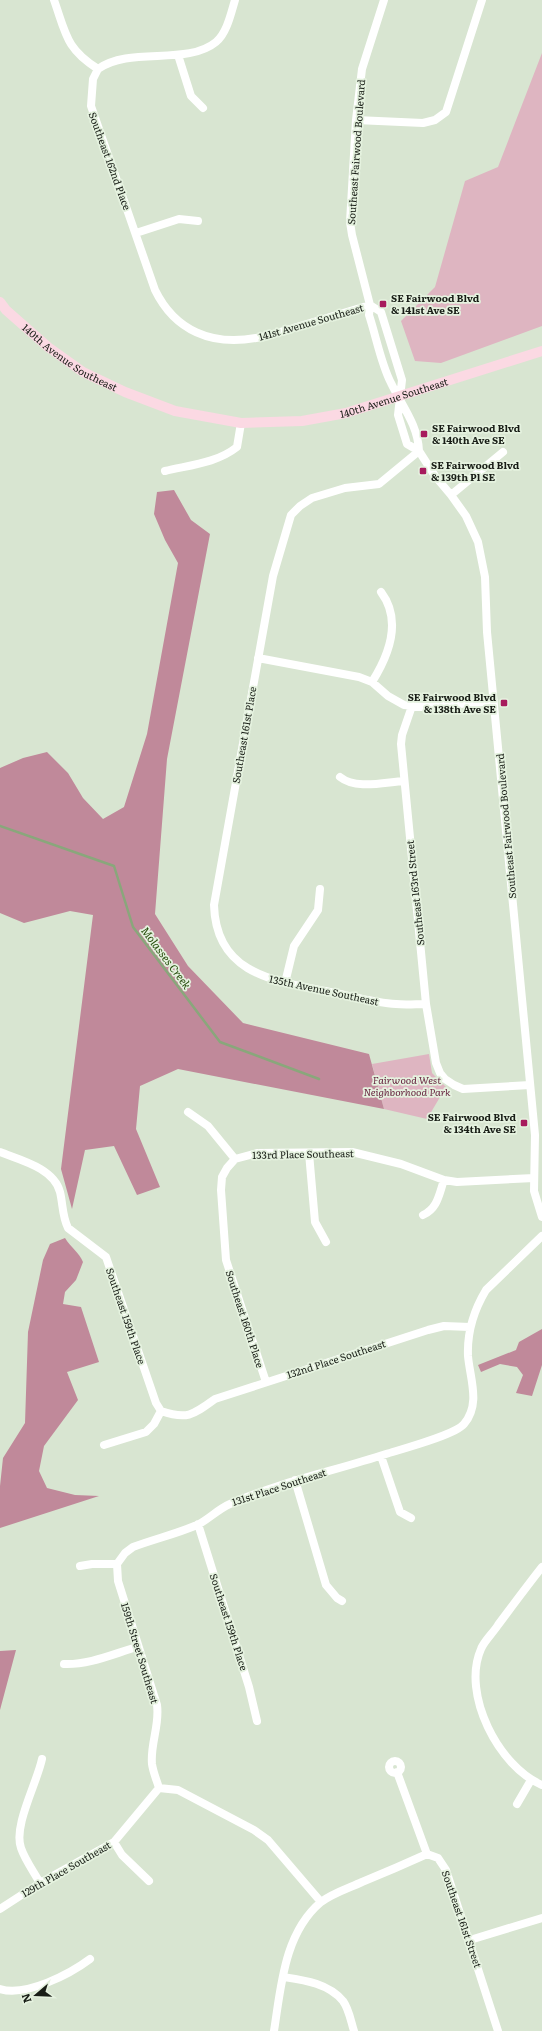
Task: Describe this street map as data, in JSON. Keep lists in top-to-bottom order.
{
  "streets": {
    "main road": ["140th Avenue Southeast"],
    "street": [
      "Southeast Fairwood Boulevard",
      "Southeast 162nd Place",
      "141st Avenue Southeast",
      "Southeast 161st Place",
      "Southeast 163rd Street",
      "135th Avenue Southeast",
      "133rd Place Southeast",
      "Southeast 159th Place",
      "Southeast 160th Place",
      "132nd Place Southeast",
      "131st Place Southeast",
      "159th Street Southeast",
      "129th Place Southeast",
      "Southeast 161st Street"
    ]
  },
  "crossings": [
    ["Southeast Fairwood Boulevard", "141st Avenue Southeast"],
    ["Southeast Fairwood Boulevard", "140th Avenue Southeast"],
    ["Southeast Fairwood Boulevard", "Southeast 161st Place"],
    ["Southeast Fairwood Boulevard", "Southeast 163rd Street"],
    ["Southeast Fairwood Boulevard", "133rd Place Southeast"],
    ["Southeast 162nd Place", "141st Avenue Southeast"],
    ["Southeast 161st Place", "135th Avenue Southeast"],
    ["Southeast 163rd Street", "135th Avenue Southeast"],
    ["133rd Place Southeast", "Southeast 160th Place"],
    ["Southeast 159th Place", "132nd Place Southeast"],
    ["Southeast 159th Place", "131st Place Southeast"],
    ["Southeast 160th Place", "132nd Place Southeast"],
    ["132nd Place Southeast", "131st Place Southeast"],
    ["131st Place Southeast", "159th Street Southeast"],
    ["159th Street Southeast", "129th Place Southeast"]
  ],
  "water": ["Molasses Creek"],
  "parks": ["Fairwood West Neighborhood Park"],
  "places": {
    "transit": [
      "SE Fairwood Blvd & 141st Ave SE",
      "SE Fairwood Blvd & 140th Ave SE",
      "SE Fairwood Blvd & 139th Pl SE",
      "SE Fairwood Blvd & 138th Ave SE",
      "SE Fairwood Blvd & 134th Ave SE"
    ]
  },
  "north": "left"
}
